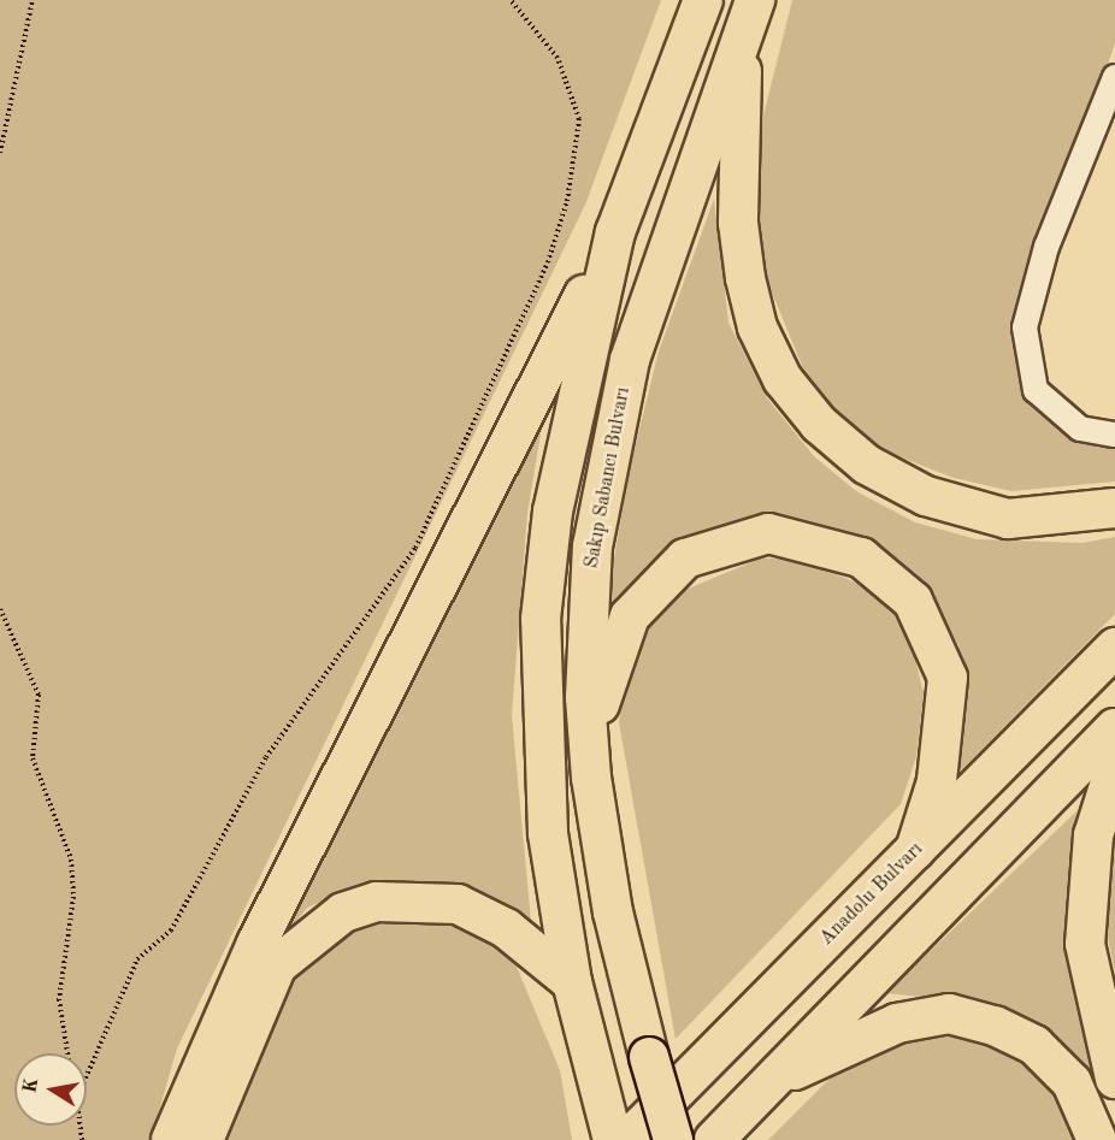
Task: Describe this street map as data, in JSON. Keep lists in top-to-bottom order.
{
  "streets": {
    "main road": ["Sakıp Sabancı Bulvarı", "Anadolu Bulvarı"]
  },
  "north": "left"
}
